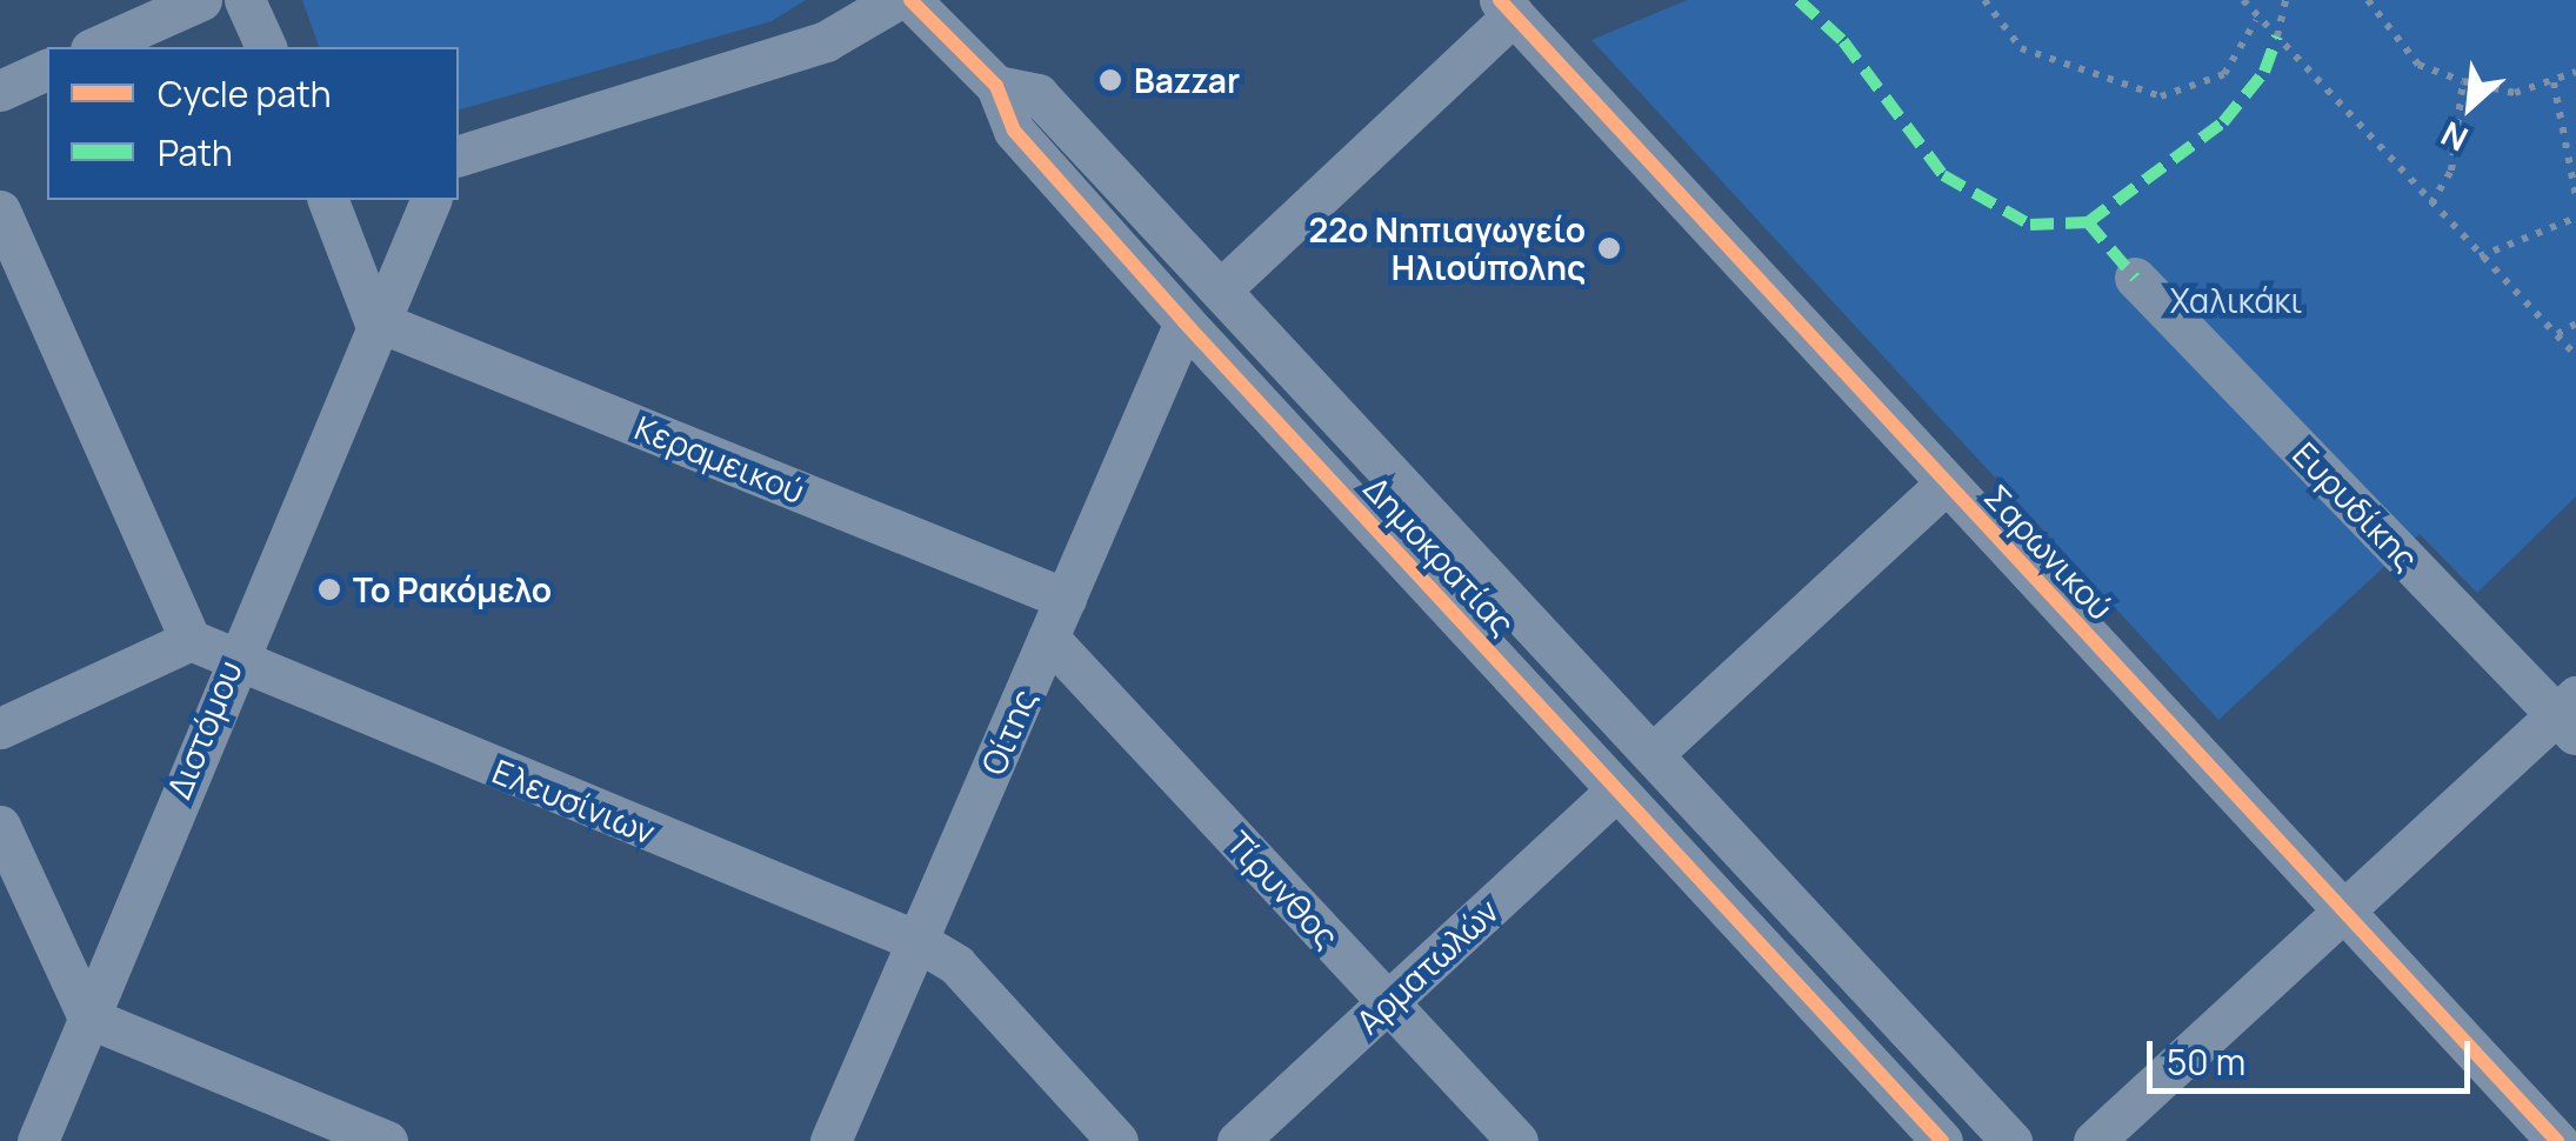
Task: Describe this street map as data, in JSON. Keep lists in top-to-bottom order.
{
  "streets": {
    "street": [
      "Κεραµεικού",
      "Ευρυδίκης",
      "Σαρωνικού",
      "Δημοκρατίας",
      "Διστόμου",
      "Οίτης",
      "Ελευσίνιων",
      "Τίρυνθος",
      "Αρματωλών"
    ]
  },
  "crossings": [
    ["Κεραµεικού", "Διστόμου"],
    ["Κεραµεικού", "Οίτης"],
    ["Δημοκρατίας", "Οίτης"],
    ["Δημοκρατίας", "Αρματωλών"],
    ["Διστόμου", "Ελευσίνιων"],
    ["Οίτης", "Ελευσίνιων"],
    ["Οίτης", "Τίρυνθος"],
    ["Τίρυνθος", "Αρματωλών"]
  ],
  "parks": ["Χαλικάκι"],
  "places": ["Bazzar", "22ο Νηπιαγωγείο Ηλιούπολης", "Το Ρακόμελο"],
  "legend": ["Cycle path", "Path"],
  "scale_bar": "50 m",
  "north": "bottom left"
}
